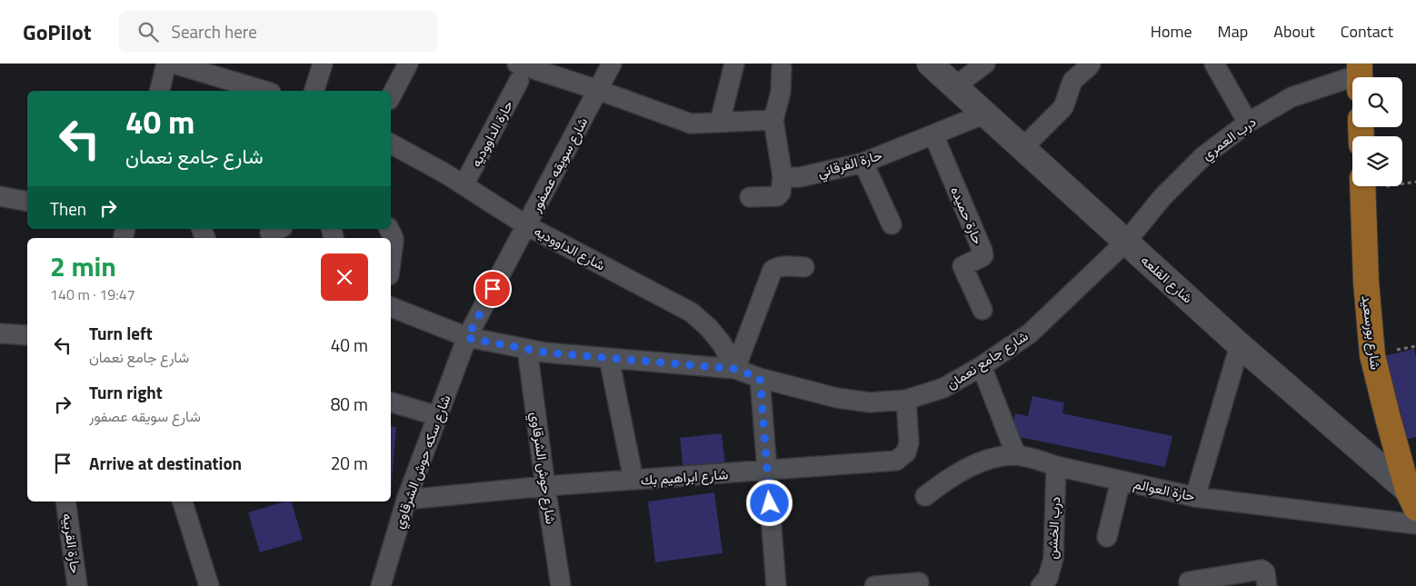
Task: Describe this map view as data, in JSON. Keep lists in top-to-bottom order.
{
  "streets": {
    "main road": ["شارع القلعه", "شارع بورسعيد"],
    "street": [
      "حارة الداووديه",
      "درب العمري",
      "حارة الفرقاني",
      "شارع سويقه عصفور",
      "حارة حميده",
      "شارع الداووديه",
      "شارع جامع نعمان",
      "شارع سكه حوش الشرقاوي",
      "شارع حوش الشرقاوي",
      "شارع ابراهيم بك",
      "حارة العوالم",
      "درب الخشن",
      "حارة القربيه"
    ]
  },
  "crossings": [
    ["حارة الداووديه", "شارع الداووديه"],
    ["درب العمري", "شارع القلعه"],
    ["درب العمري", "شارع جامع نعمان"],
    ["حارة الفرقاني", "حارة حميده"],
    ["حارة الفرقاني", "شارع القلعه"],
    ["شارع سويقه عصفور", "شارع الداووديه"],
    ["شارع سويقه عصفور", "شارع جامع نعمان"],
    ["شارع سويقه عصفور", "شارع سكه حوش الشرقاوي"],
    ["شارع الداووديه", "شارع جامع نعمان"],
    ["شارع القلعه", "شارع بورسعيد"],
    ["شارع القلعه", "شارع جامع نعمان"],
    ["شارع جامع نعمان", "شارع سكه حوش الشرقاوي"],
    ["شارع جامع نعمان", "شارع حوش الشرقاوي"],
    ["شارع جامع نعمان", "شارع ابراهيم بك"],
    ["شارع سكه حوش الشرقاوي", "شارع ابراهيم بك"],
    ["شارع حوش الشرقاوي", "شارع ابراهيم بك"],
    ["حارة العوالم", "درب الخشن"]
  ],
  "page": {
    "header": "GoPilot",
    "search": "Search here",
    "nav": [
      "Home",
      "Map",
      "About",
      "Contact"
    ],
    "turn": ["40 m", "شارع جامع نعمان"],
    "then": "Then",
    "heading": ["2 min", "140 m · 19:47"],
    "list": [
      {
        "name": "Turn left",
        "note": "شارع جامع نعمان",
        "value": "40 m"
      },
      {
        "name": "Turn right",
        "note": "شارع سويقه عصفور",
        "value": "80 m"
      },
      {
        "name": "Arrive at destination",
        "value": "20 m"
      }
    ]
  }
}
